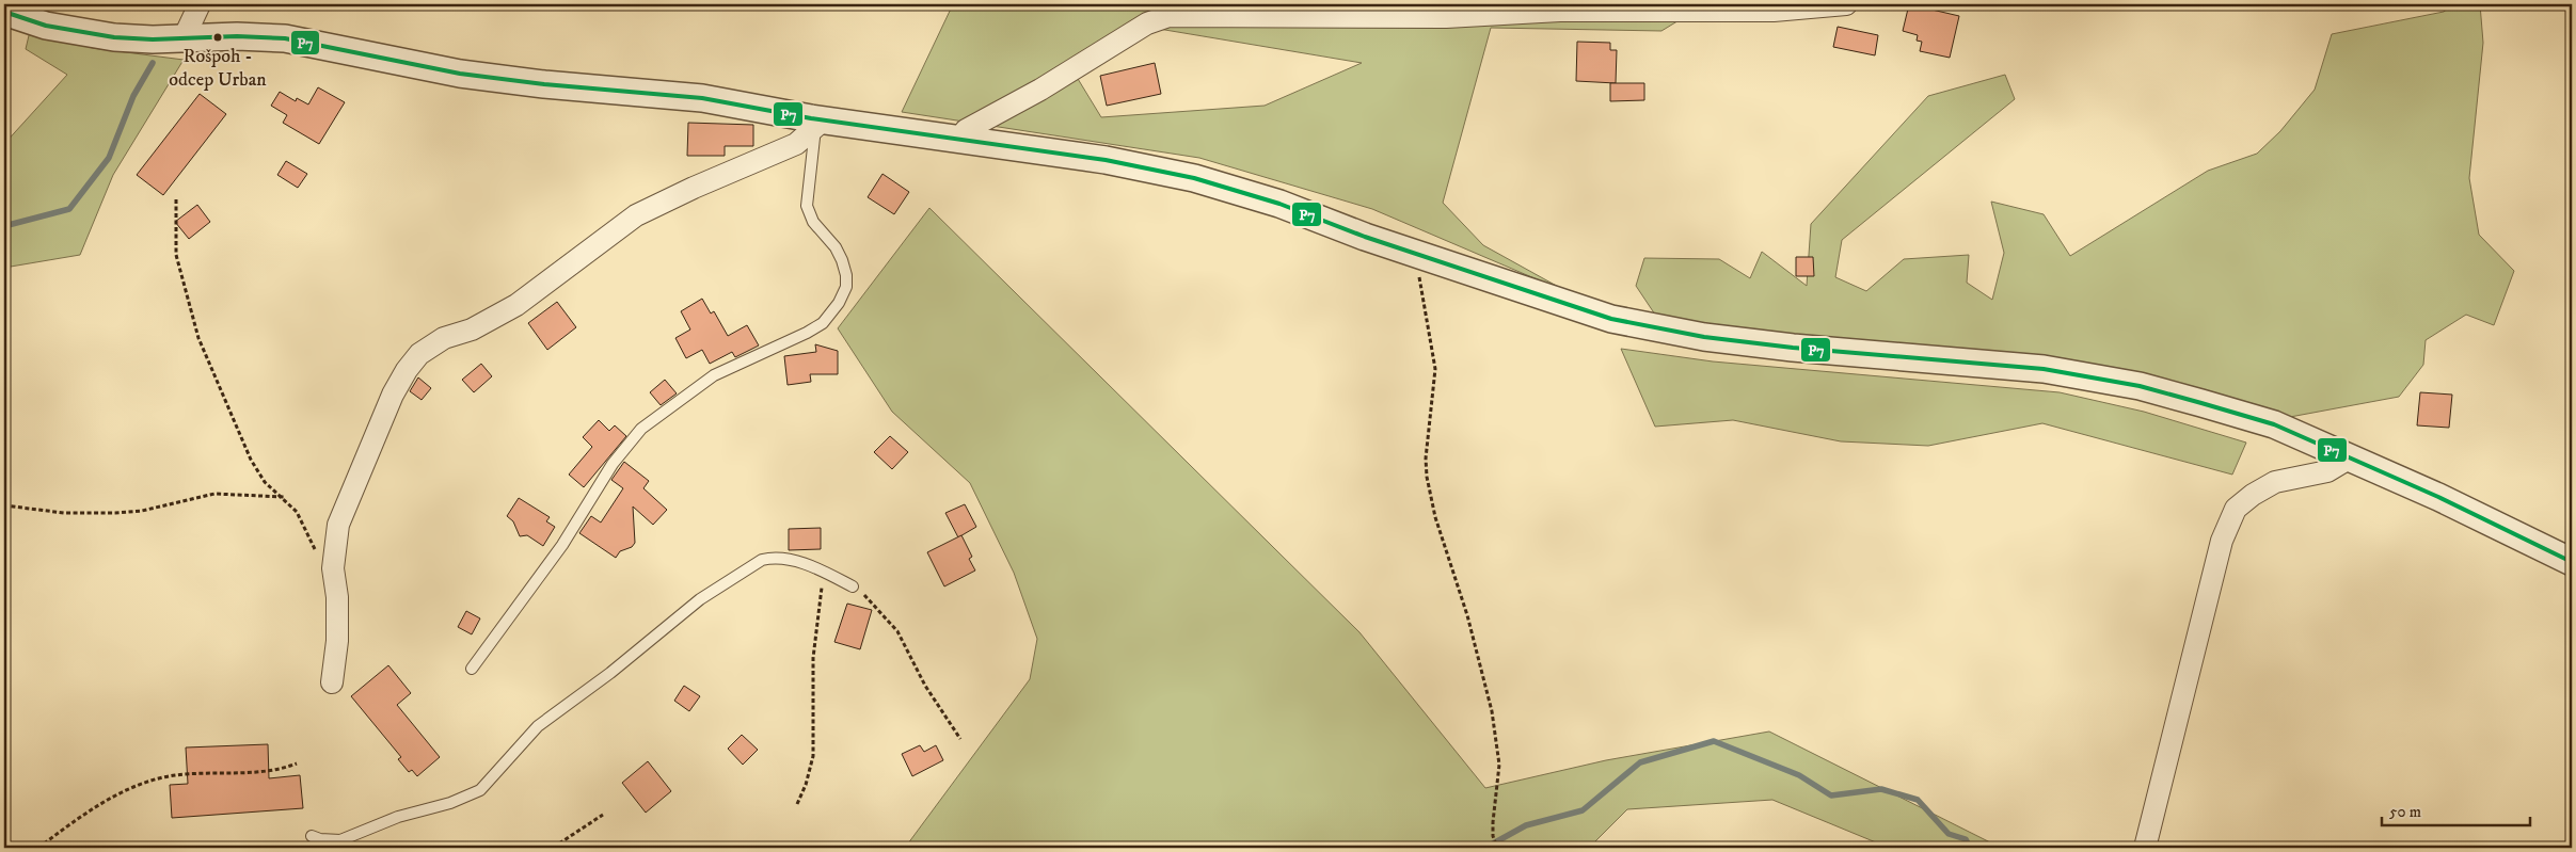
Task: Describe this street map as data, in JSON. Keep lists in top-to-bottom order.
{
  "places": ["Rošpoh - odcep Urban"],
  "lines": ["transit line P7"],
  "scale_bar": "50 m"
}
